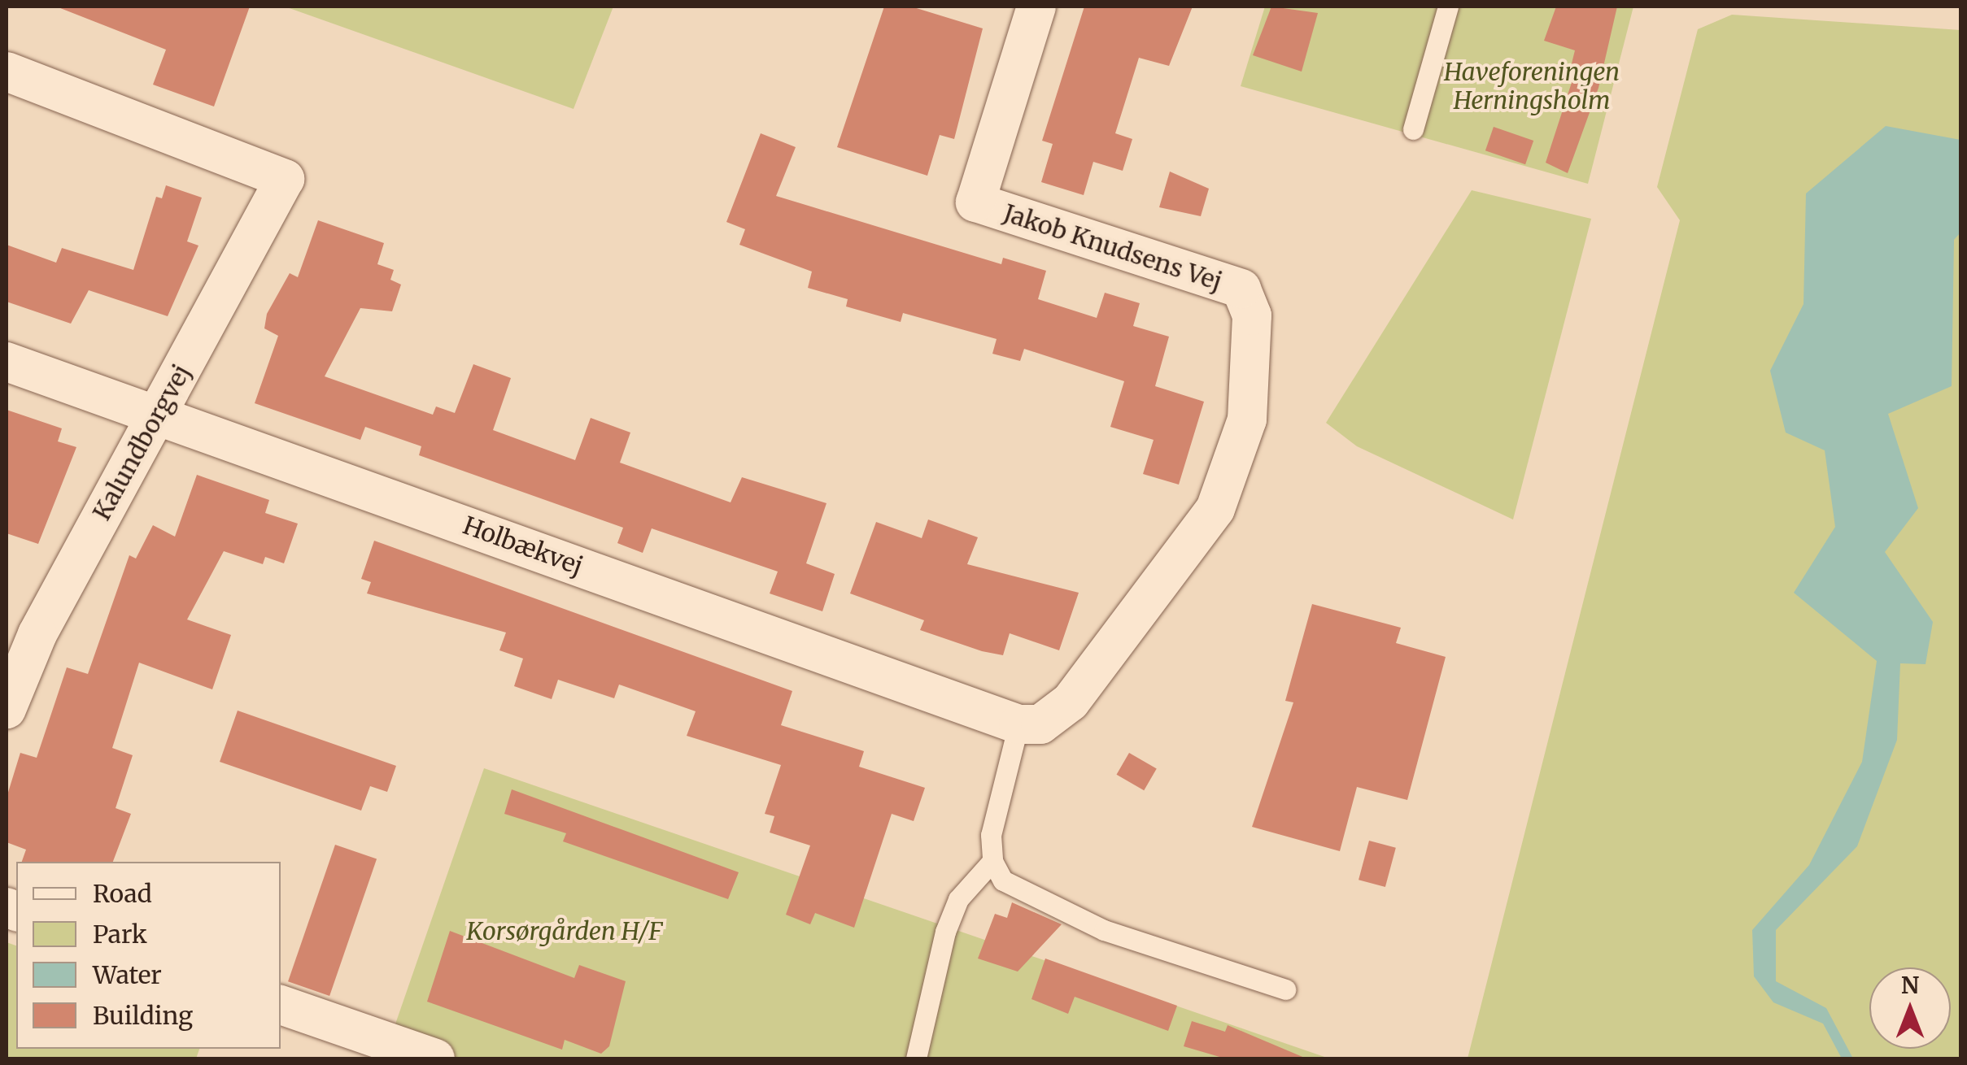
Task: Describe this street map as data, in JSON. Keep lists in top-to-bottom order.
{
  "streets": {
    "street": ["Jakob Knudsens Vej", "Kalundborgvej", "Holbækvej"]
  },
  "crossings": [
    ["Jakob Knudsens Vej", "Holbækvej"],
    ["Kalundborgvej", "Holbækvej"]
  ],
  "parks": ["Haveforeningen Herningsholm", "Korsørgården H/F"],
  "legend": [
    "Road",
    "Park",
    "Water",
    "Building"
  ],
  "north": "top"
}
